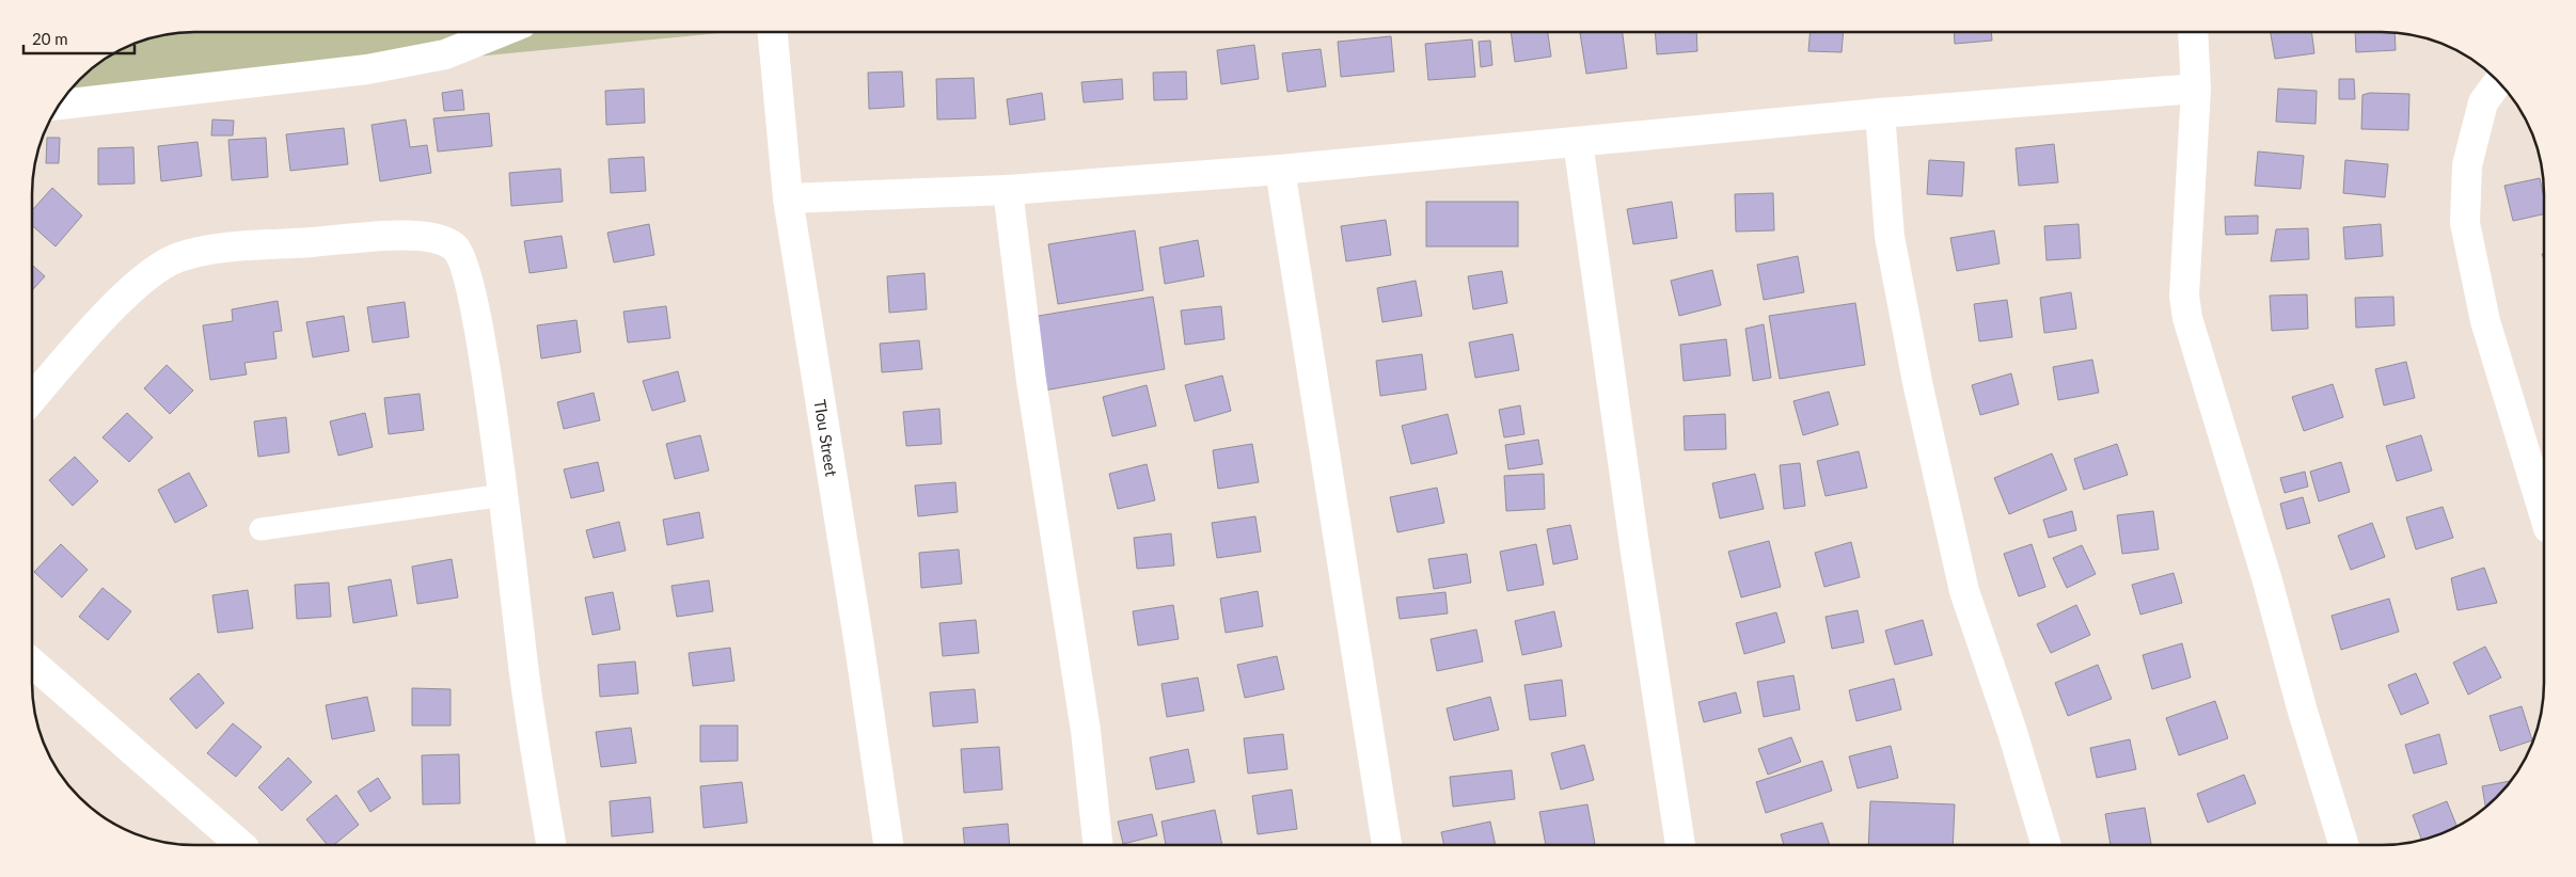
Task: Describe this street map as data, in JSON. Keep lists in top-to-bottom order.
{
  "streets": {
    "street": ["Tlou Street"]
  },
  "scale_bar": "20 m"
}
